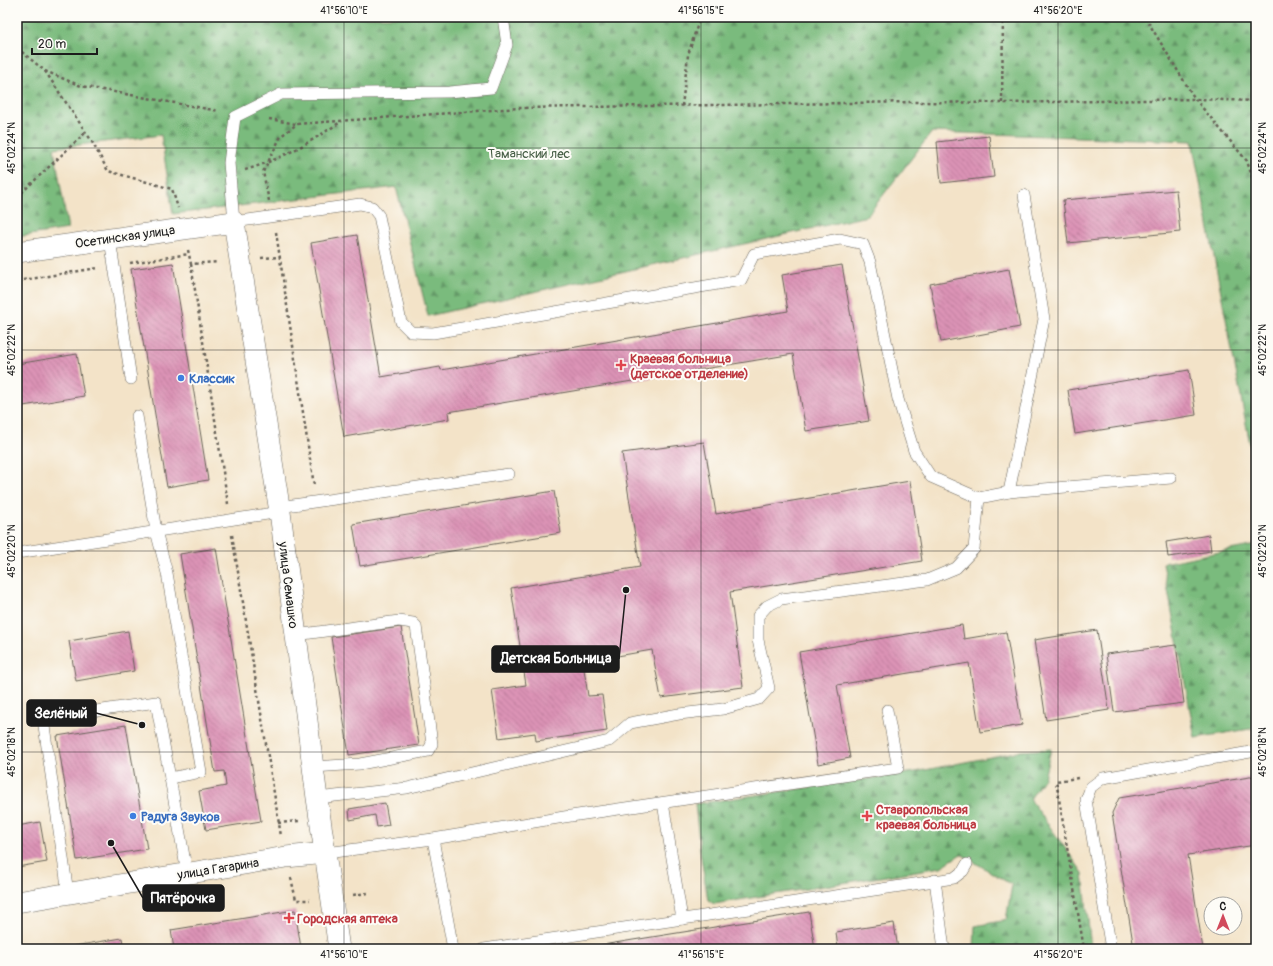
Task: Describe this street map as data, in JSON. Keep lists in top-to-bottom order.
{
  "streets": {
    "street": ["Осетинская улица", "улица Семашко", "улица Гагарина"]
  },
  "crossings": [
    ["Осетинская улица", "улица Семашко"],
    ["улица Семашко", "улица Гагарина"]
  ],
  "parks": ["Таманский лес"],
  "places": {
    "health": ["Краевая больница (детское отделение)", "Ставропольская краевая больница", "Городская аптека"],
    "other": [
      "Классик",
      "Детская Больница",
      "Зелёный",
      "Радуга Звуков",
      "Пятёрочка"
    ]
  },
  "scale_bar": "20 m",
  "north": "top",
  "coordinates": [
    "41°56'10\"E",
    "41°56'15\"E",
    "41°56'20\"E",
    "45°02'24\"N",
    "45°02'22\"N",
    "45°02'20\"N",
    "45°02'18\"N"
  ]
}
